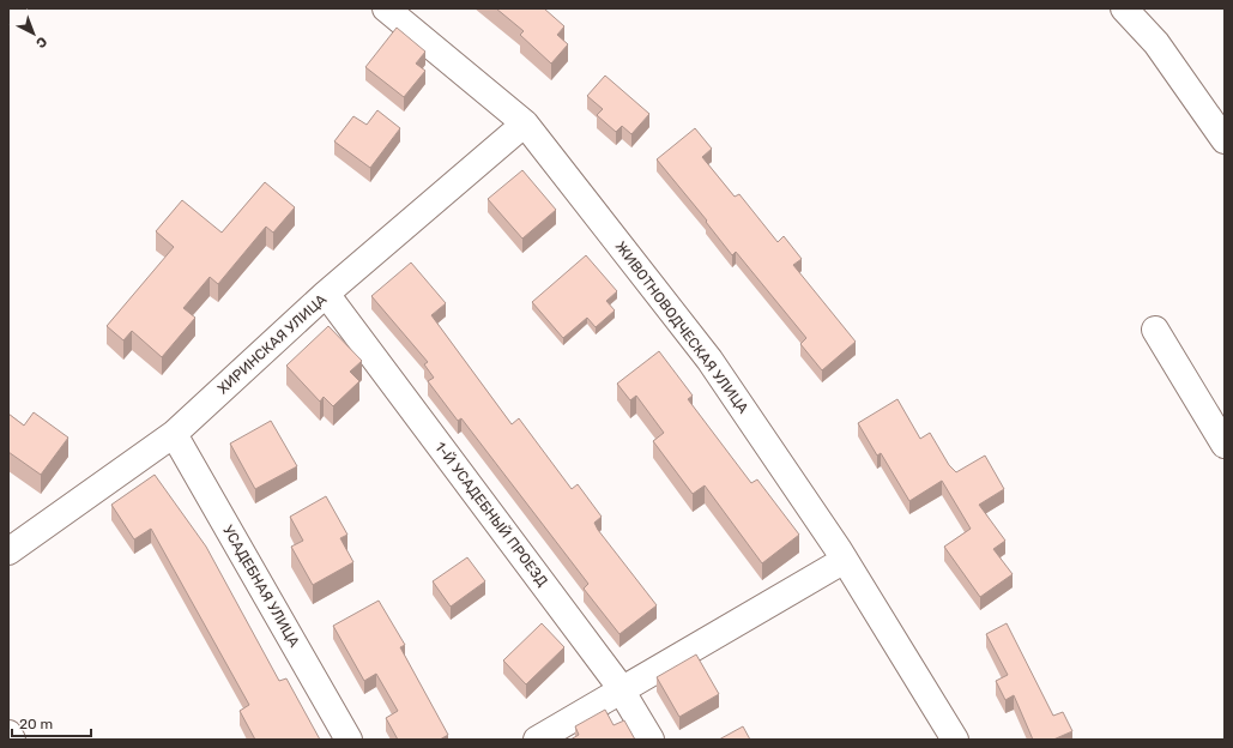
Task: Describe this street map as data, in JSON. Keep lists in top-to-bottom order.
{
  "streets": {
    "street": [
      "ЖИВОТНОВОДЧЕСКАЯ УЛИЦА",
      "ХИРИНСКАЯ УЛИЦА",
      "1-Й УСАДЕБНЫЙ ПРОЕЗД",
      "УСАДЕБНАЯ УЛИЦА"
    ]
  },
  "crossings": [
    ["ЖИВОТНОВОДЧЕСКАЯ УЛИЦА", "ХИРИНСКАЯ УЛИЦА"],
    ["ХИРИНСКАЯ УЛИЦА", "1-Й УСАДЕБНЫЙ ПРОЕЗД"],
    ["ХИРИНСКАЯ УЛИЦА", "УСАДЕБНАЯ УЛИЦА"]
  ],
  "scale_bar": "20 m",
  "north": "bottom right"
}
